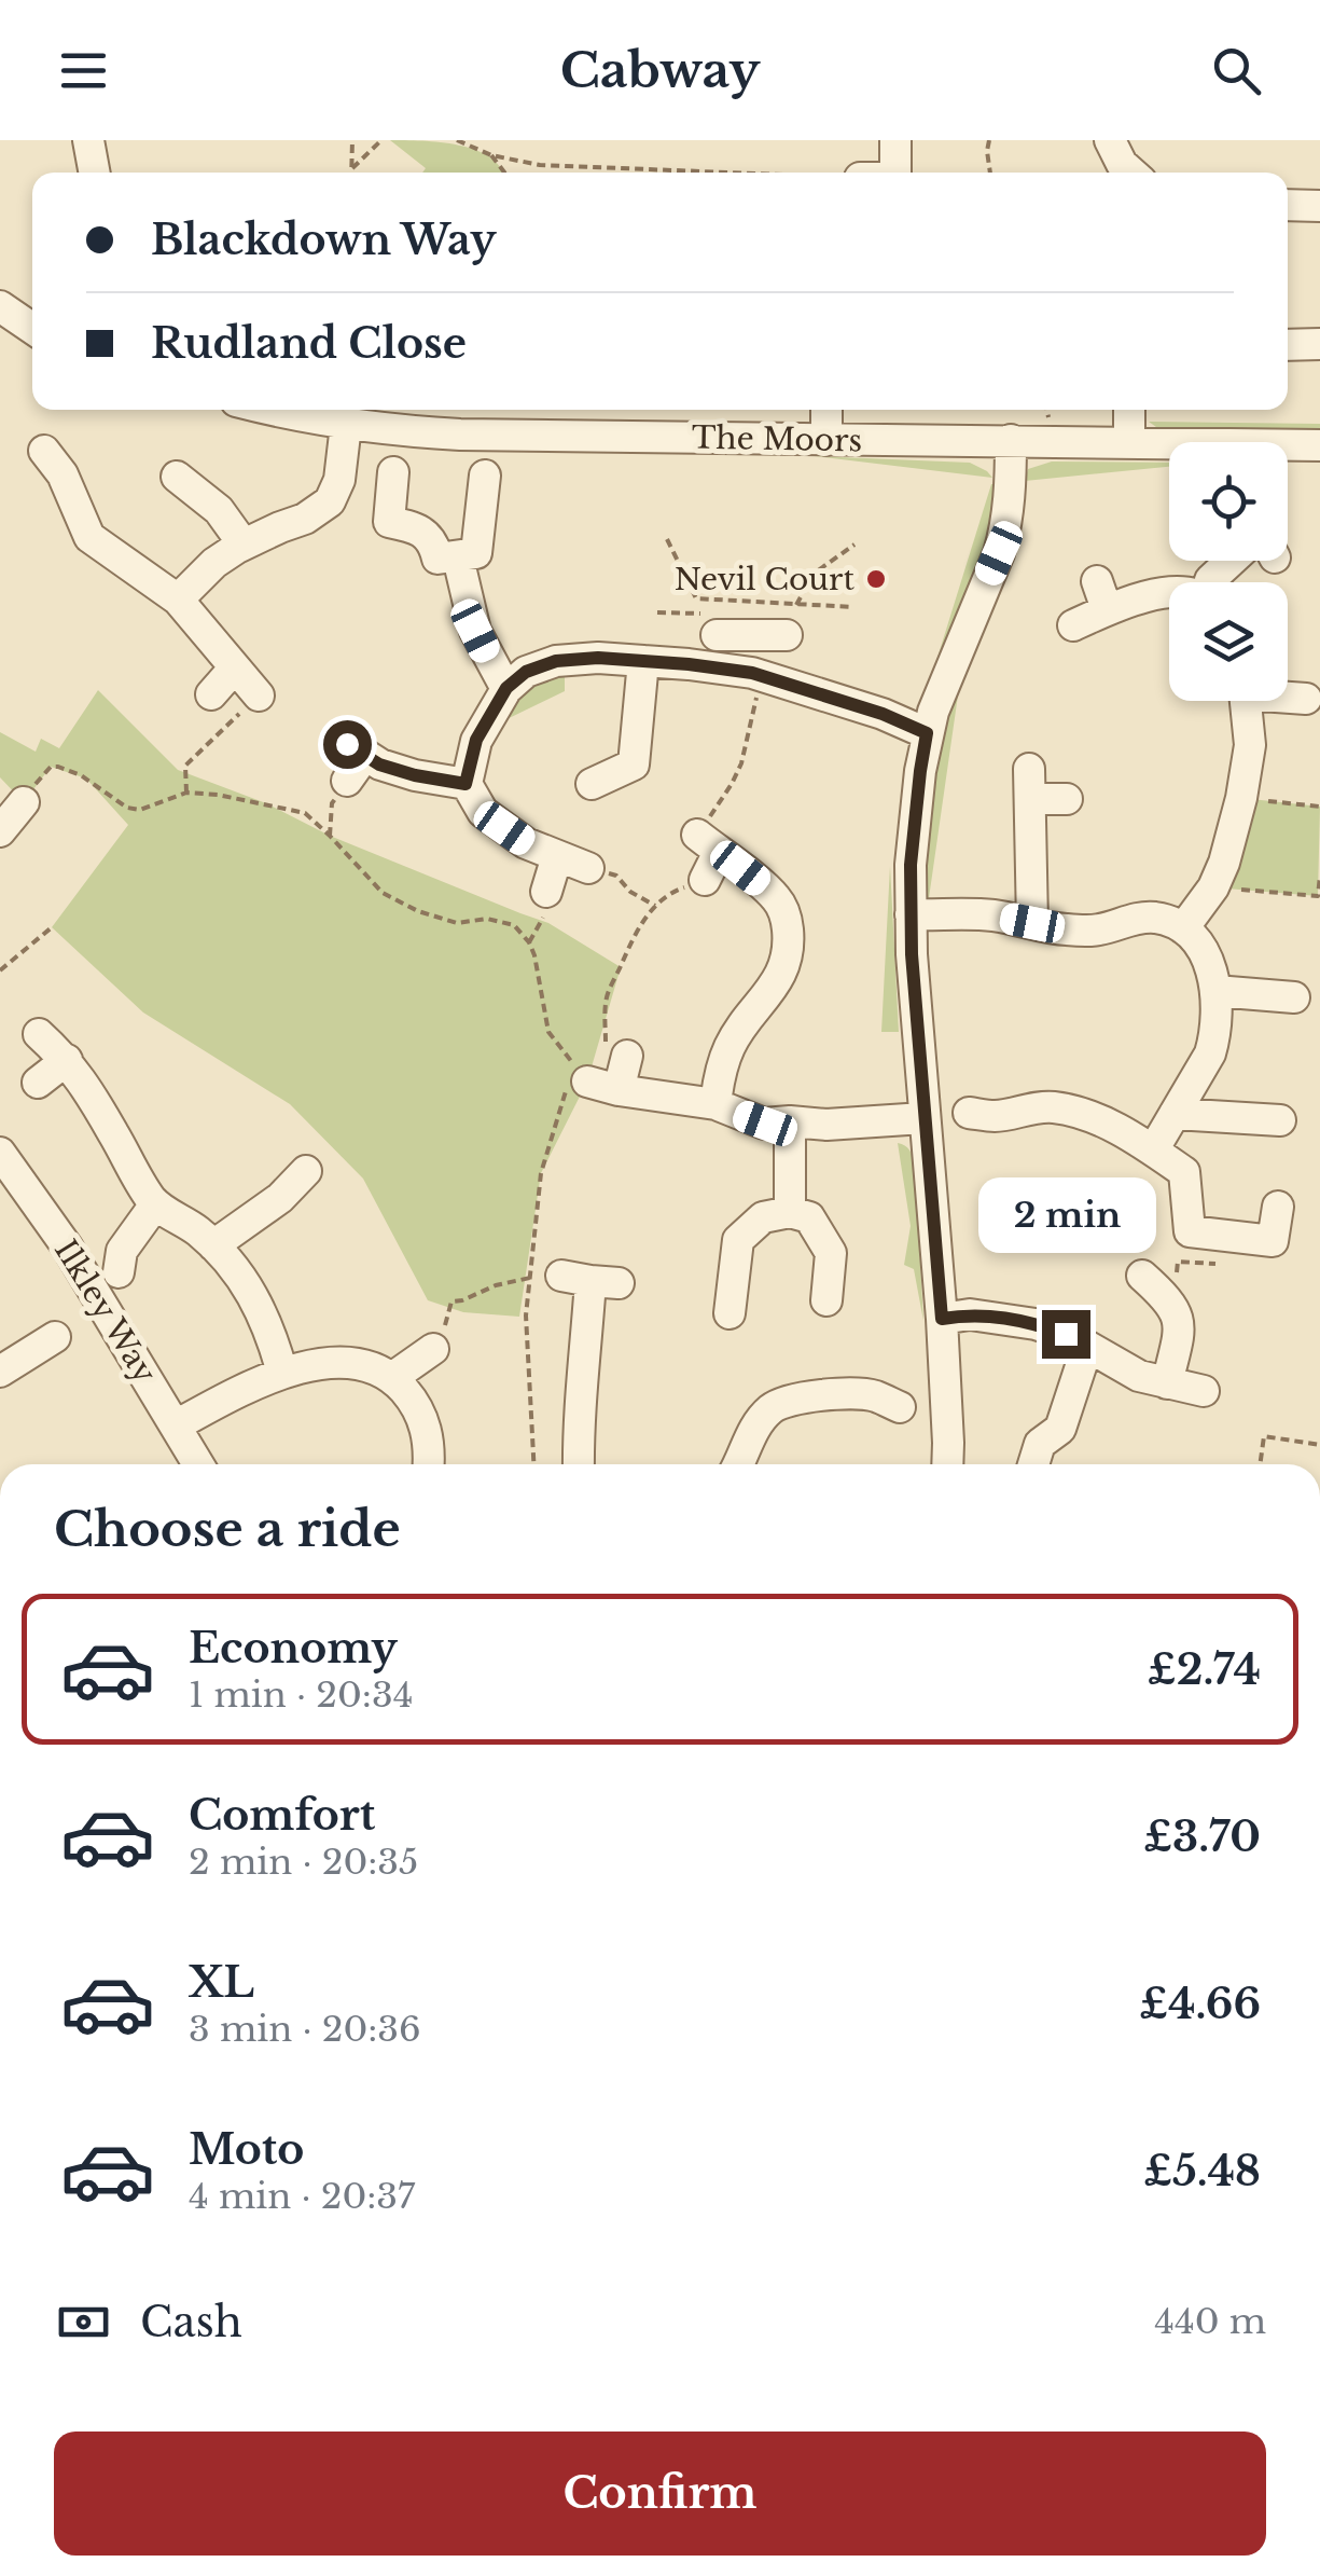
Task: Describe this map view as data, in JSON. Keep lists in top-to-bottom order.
{
  "streets": {
    "street": ["The Moors", "Ilkley Way"]
  },
  "places": ["Nevil Court"],
  "page": {
    "header": "Cabway",
    "banner": ["Blackdown Way", "Rudland Close"],
    "bubble": "2 min",
    "heading": "Choose a ride",
    "list": [
      {
        "name": "Economy",
        "note": "1 min · 20:34",
        "value": "£2.74"
      },
      {
        "name": "Comfort",
        "note": "2 min · 20:35",
        "value": "£3.70"
      },
      {
        "name": "XL",
        "note": "3 min · 20:36",
        "value": "£4.66"
      },
      {
        "name": "Moto",
        "note": "4 min · 20:37",
        "value": "£5.48"
      }
    ],
    "pay": ["Cash", "440 m"],
    "buttons": "Confirm"
  }
}
